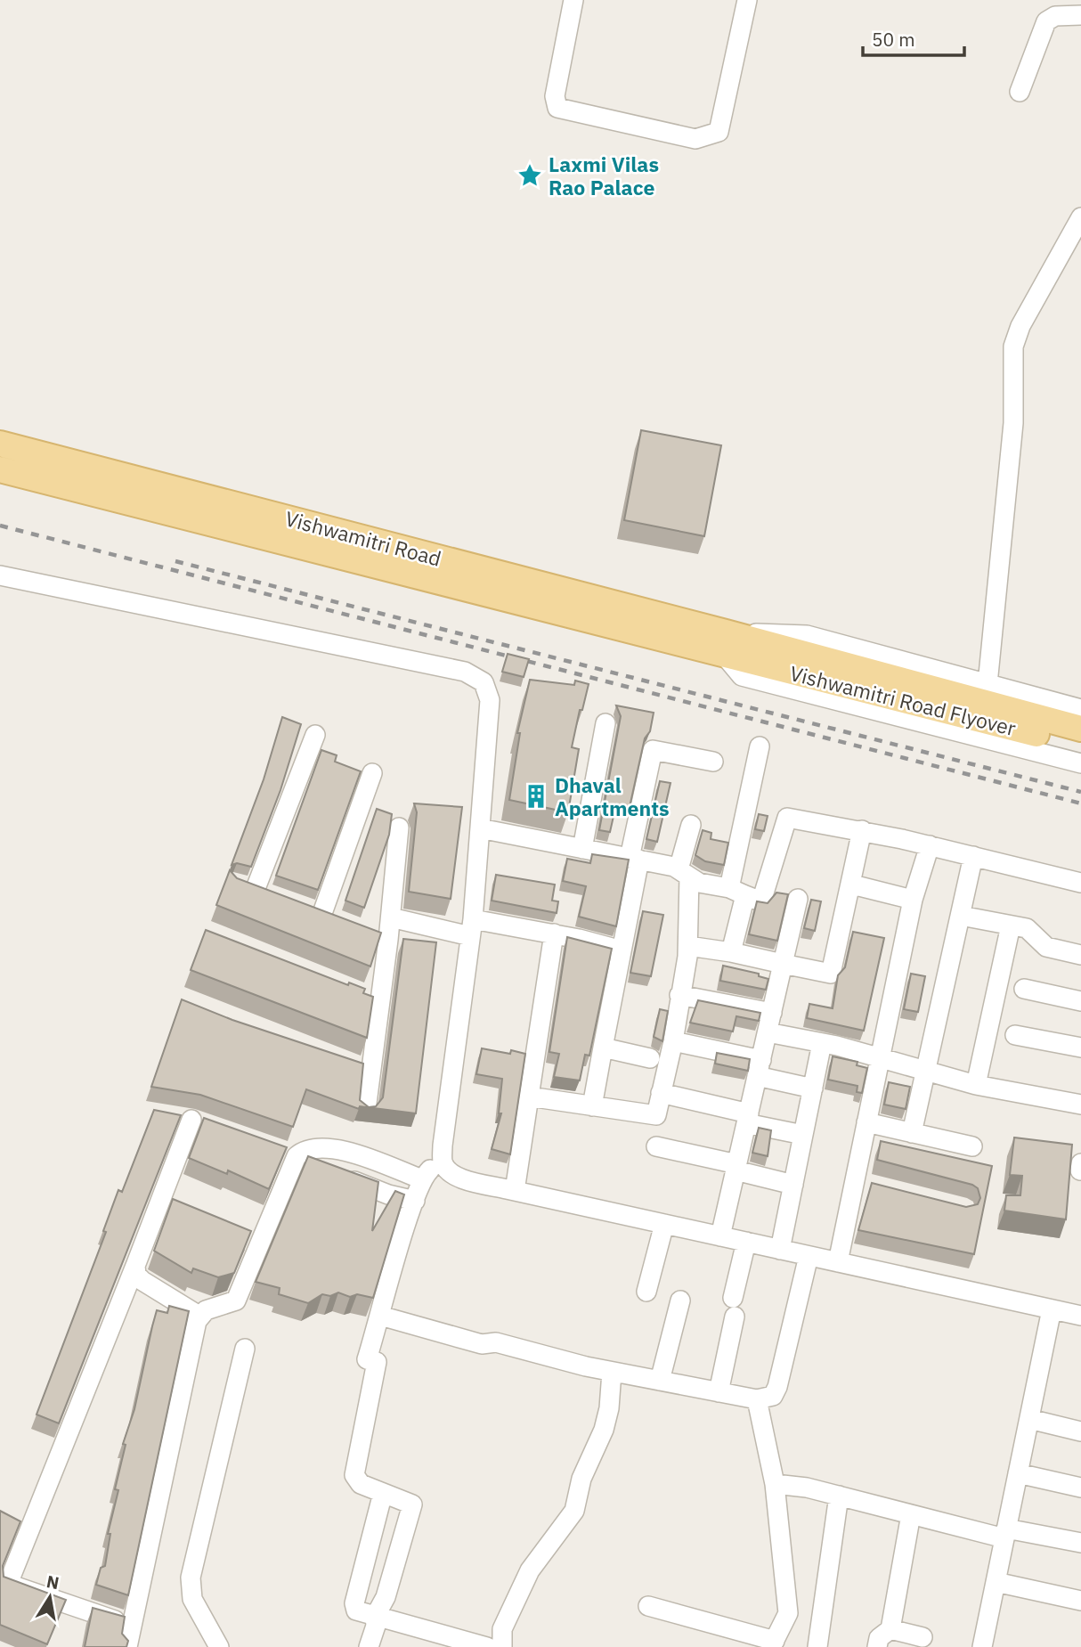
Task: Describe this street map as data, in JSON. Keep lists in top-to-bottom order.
{
  "streets": {
    "main road": ["Vishwamitri Road", "Vishwamitri Road Flyover"]
  },
  "crossings": [
    ["Vishwamitri Road", "Vishwamitri Road Flyover"]
  ],
  "places": {
    "place": ["Laxmi Vilas Rao Palace"],
    "building": ["Dhaval Apartments"]
  },
  "scale_bar": "50 m",
  "north": "top"
}
